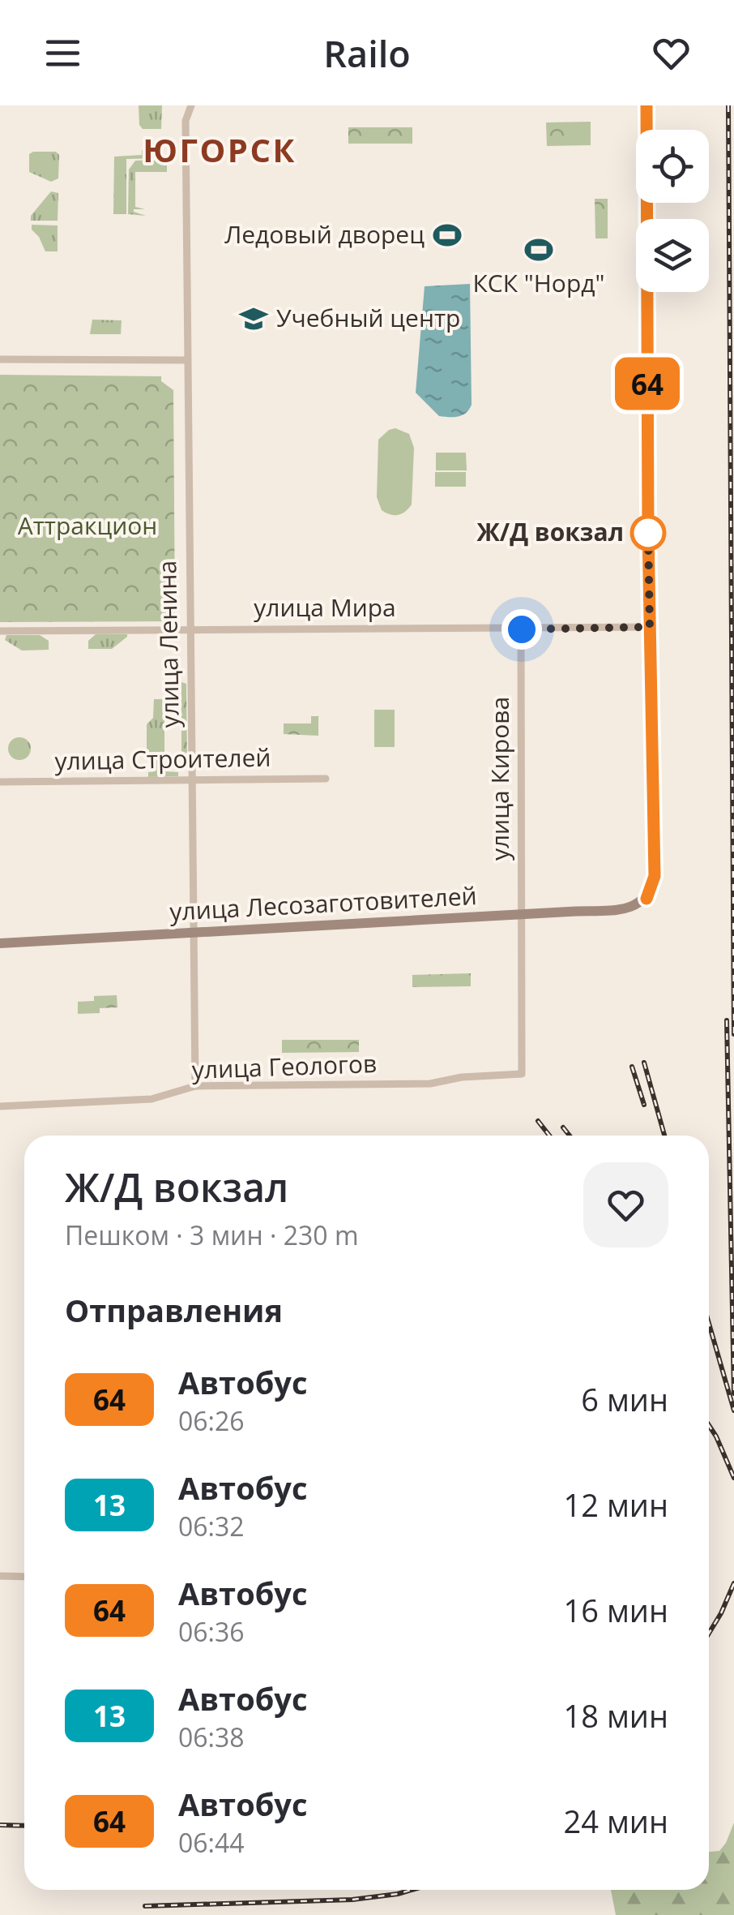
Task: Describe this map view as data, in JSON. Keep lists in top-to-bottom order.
{
  "streets": {
    "main road": ["улица Лесозаготовителей"],
    "street": [
      "улица Мира",
      "улица Ленина",
      "улица Строителей",
      "улица Кирова",
      "улица Геологов"
    ]
  },
  "crossings": [
    ["улица Мира", "улица Ленина"],
    ["улица Мира", "улица Кирова"],
    ["улица Мира", "улица Лесозаготовителей"],
    ["улица Ленина", "улица Строителей"],
    ["улица Ленина", "улица Лесозаготовителей"],
    ["улица Ленина", "улица Геологов"],
    ["улица Кирова", "улица Лесозаготовителей"],
    ["улица Кирова", "улица Геологов"]
  ],
  "districts": ["ЮГОРСК"],
  "parks": ["Аттракцион"],
  "places": {
    "sports": ["Ледовый дворец", "КСК \"Норд\""],
    "school or university": ["Учебный центр"],
    "other": ["Ж/Д вокзал"]
  },
  "lines": ["bus line 64"],
  "page": {
    "header": "Railo",
    "on_map": "64",
    "heading": [
      ["Ж/Д вокзал", "Пешком · 3 мин · 230 m"],
      "Отправления"
    ],
    "list": [
      {
        "mark": "64",
        "name": "Автобус",
        "note": "06:26",
        "value": "6 мин"
      },
      {
        "mark": "13",
        "name": "Автобус",
        "note": "06:32",
        "value": "12 мин"
      },
      {
        "mark": "64",
        "name": "Автобус",
        "note": "06:36",
        "value": "16 мин"
      },
      {
        "mark": "13",
        "name": "Автобус",
        "note": "06:38",
        "value": "18 мин"
      },
      {
        "mark": "64",
        "name": "Автобус",
        "note": "06:44",
        "value": "24 мин"
      }
    ]
  }
}
